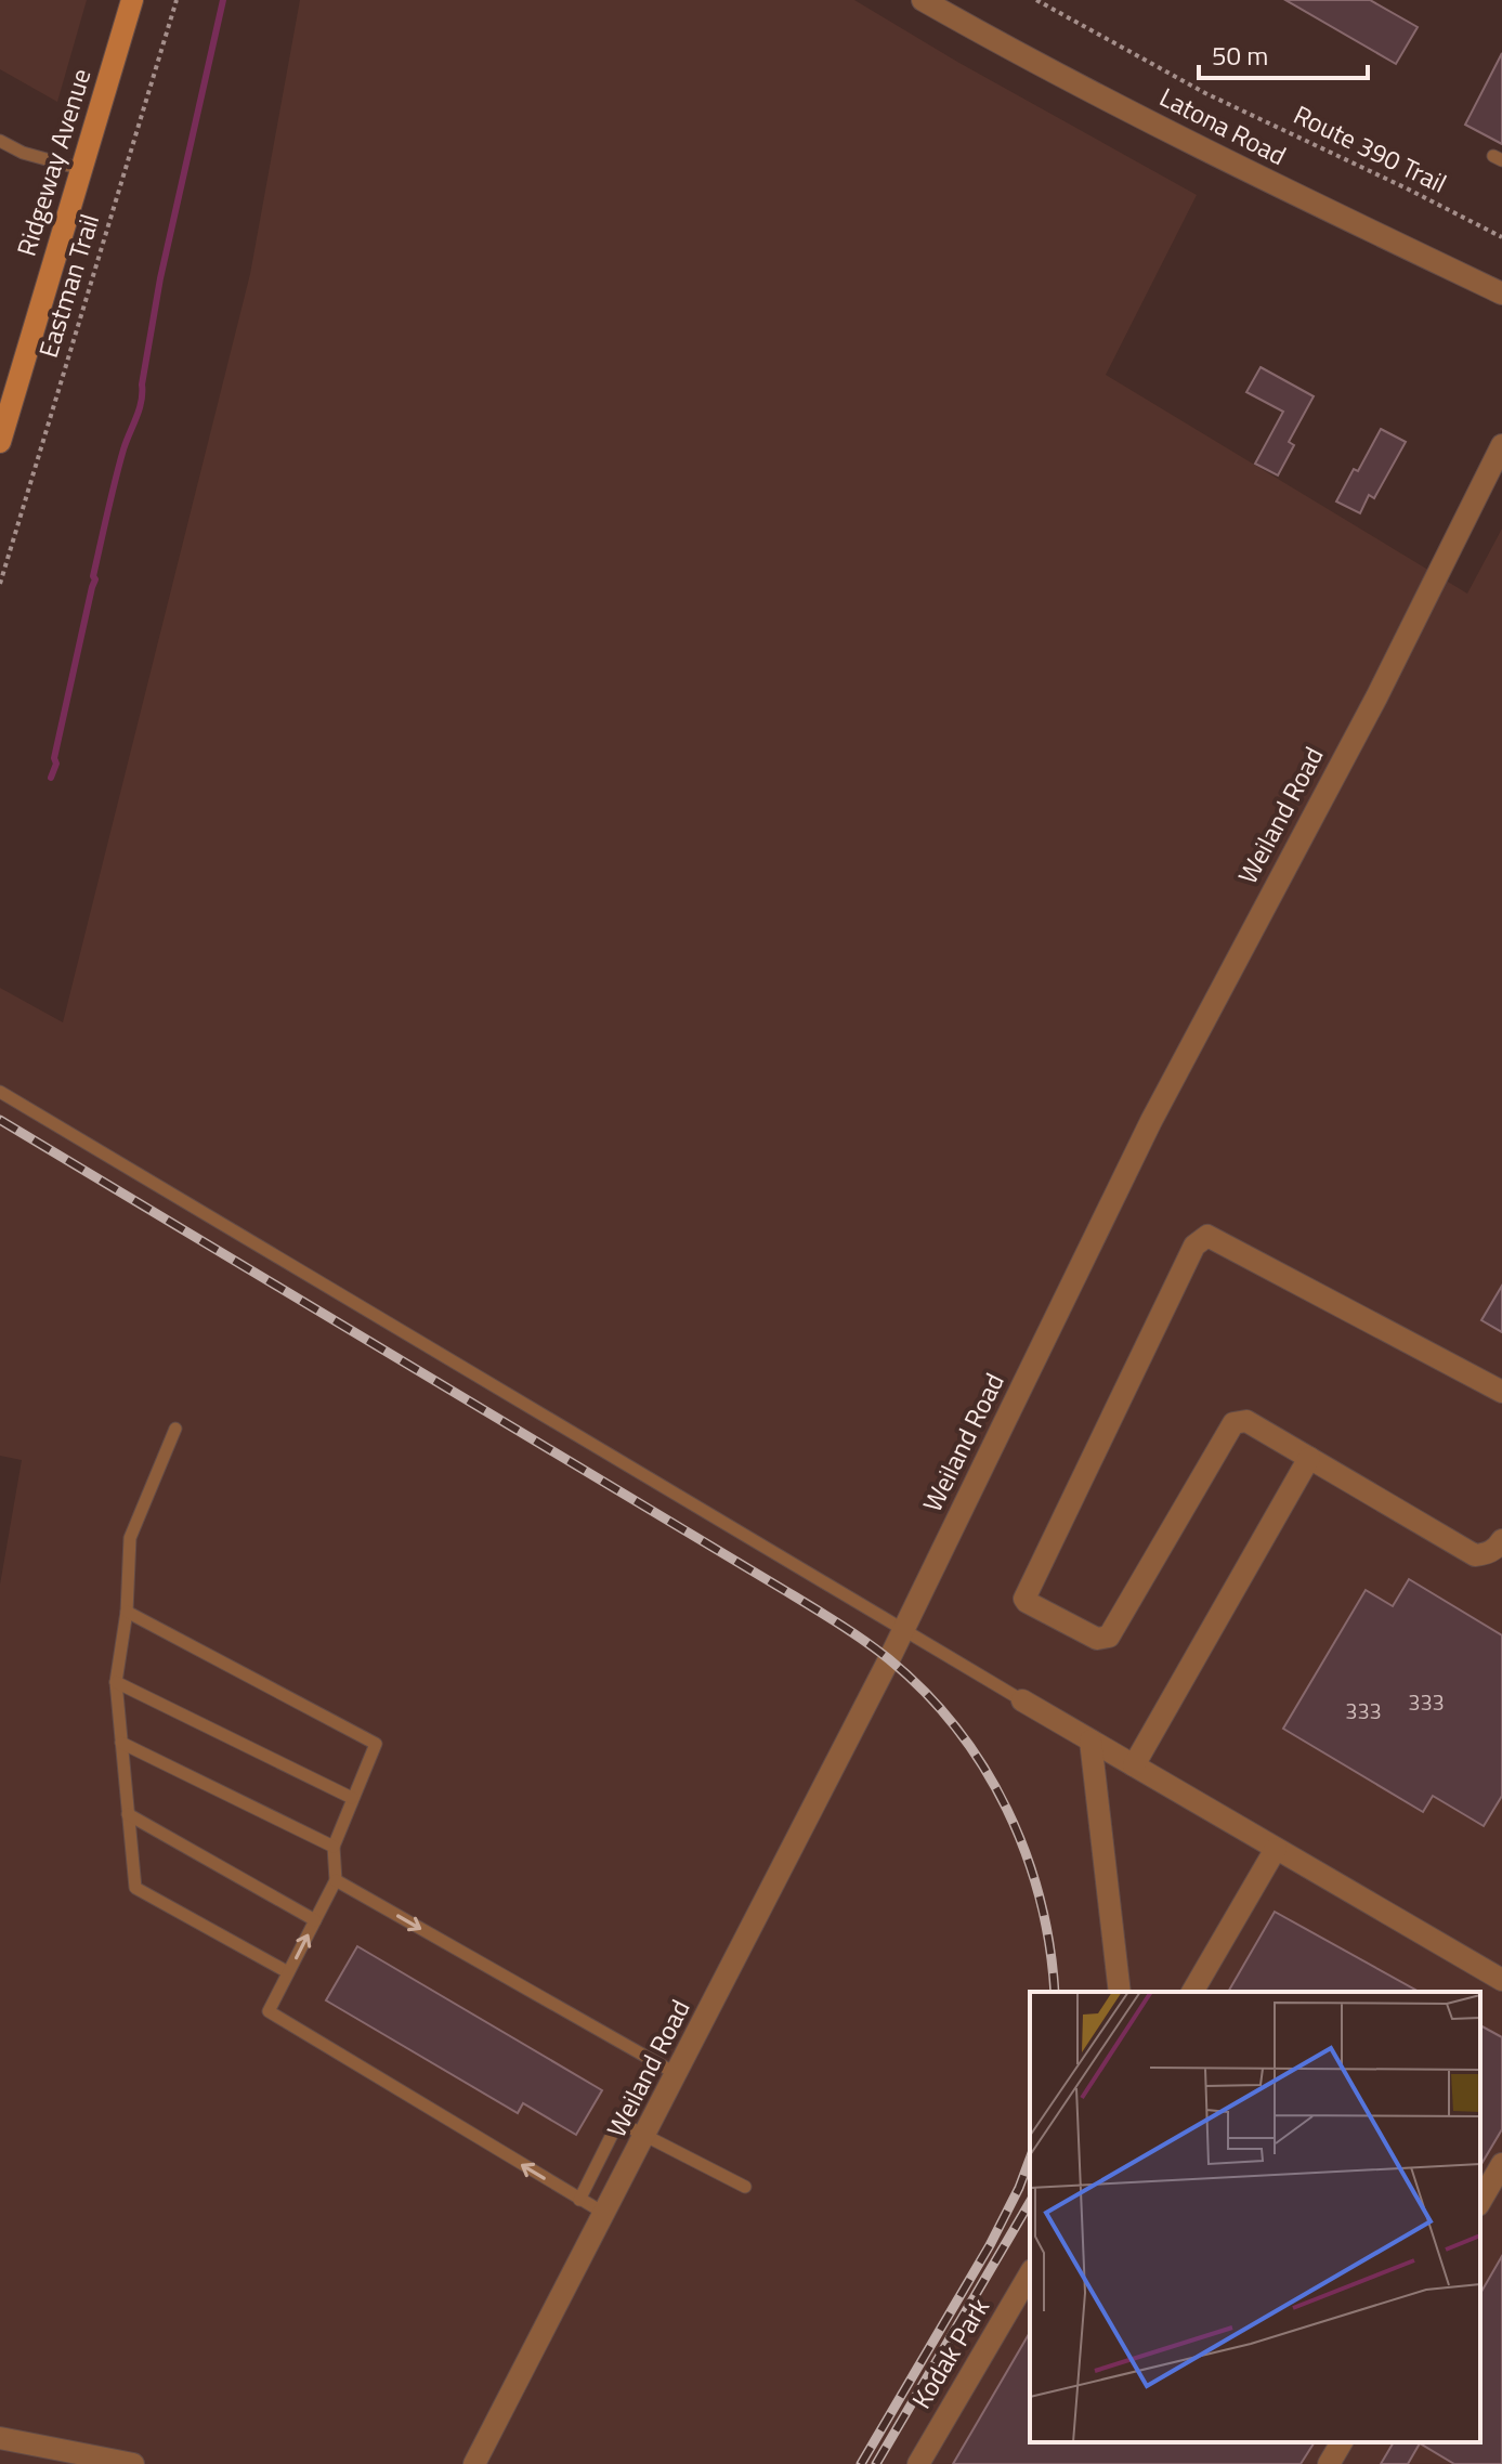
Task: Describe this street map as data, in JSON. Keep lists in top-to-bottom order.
{
  "streets": {
    "main road": ["Ridgeway Avenue"],
    "street": ["Latona Road", "Weiland Road", "Kodak Park"],
    "path": ["Route 390 Trail", "Eastman Trail"]
  },
  "house_numbers": ["333", "333"],
  "scale_bar": "50 m"
}
